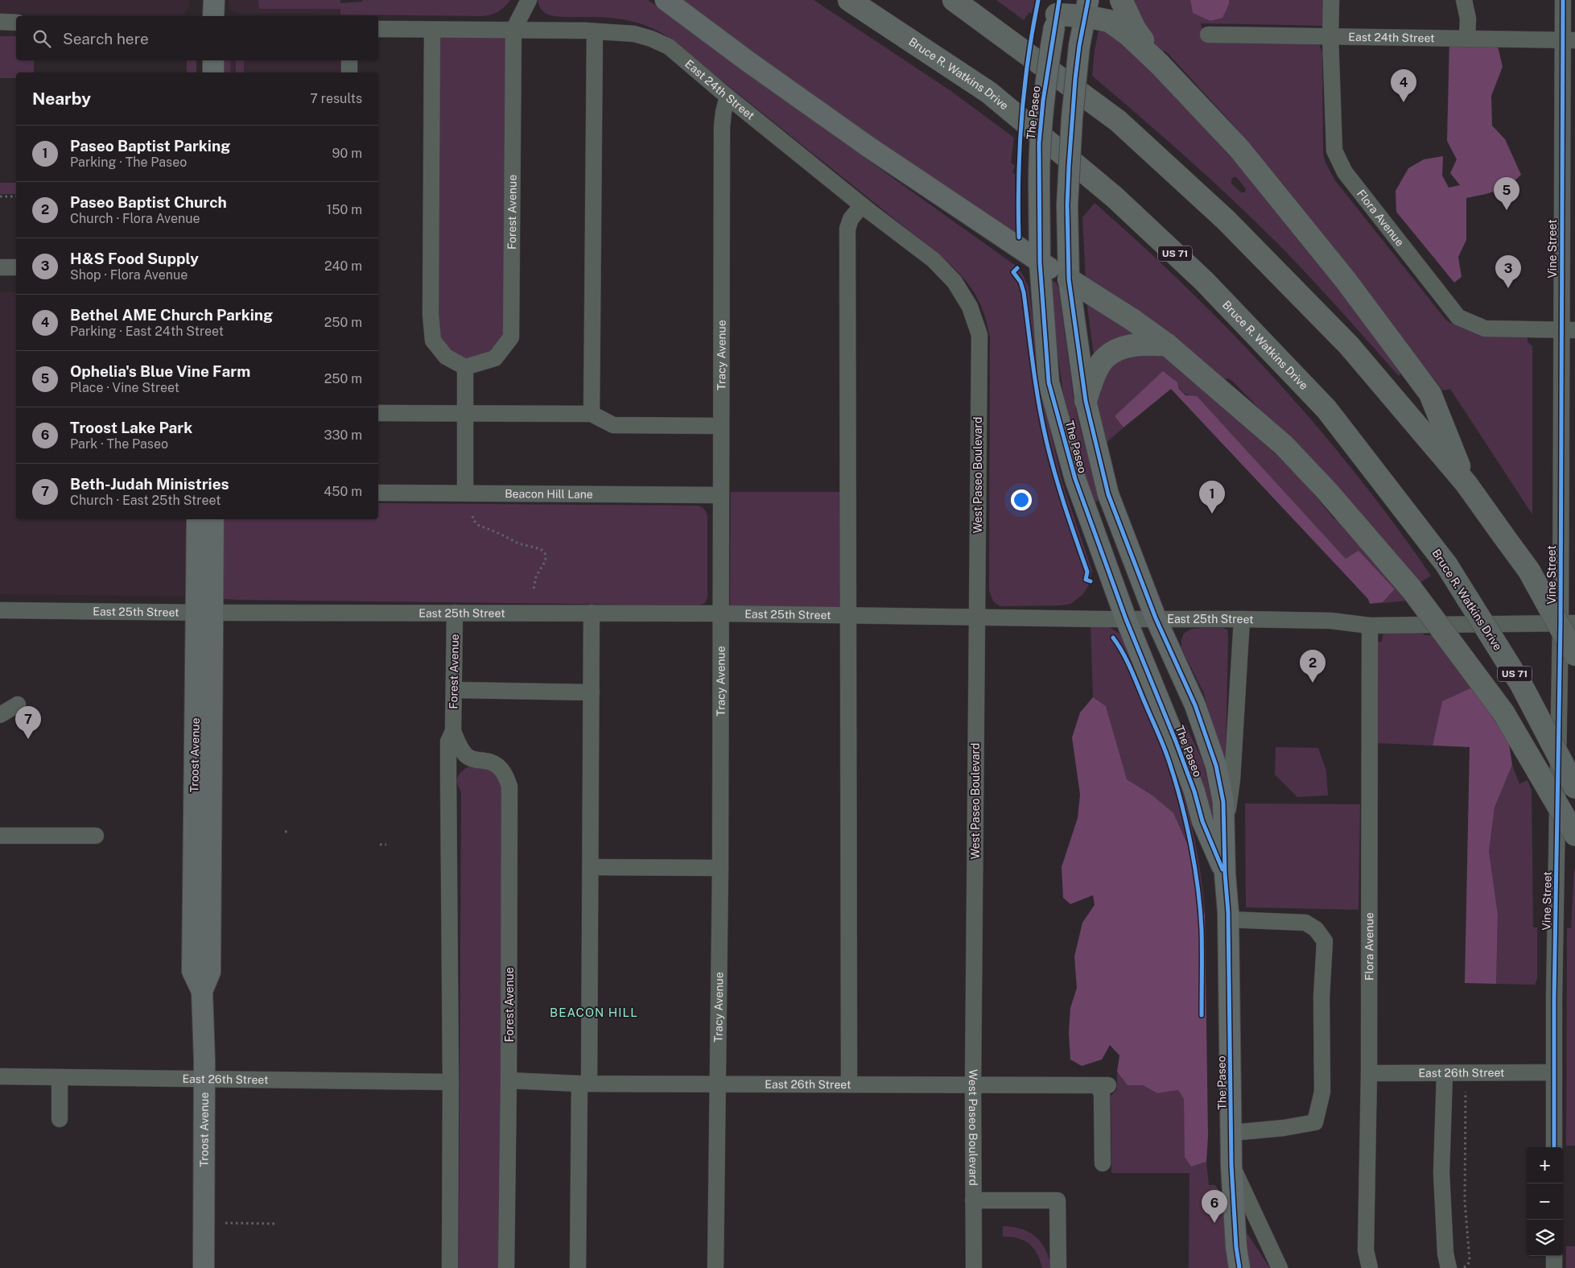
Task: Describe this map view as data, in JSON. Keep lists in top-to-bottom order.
{
  "streets": {
    "highway": ["Bruce R. Watkins Drive", "US 71"],
    "main road": ["The Paseo", "Troost Avenue"],
    "street": [
      "East 24th Street",
      "Forest Avenue",
      "Flora Avenue",
      "Vine Street",
      "Tracy Avenue",
      "West Paseo Boulevard",
      "Beacon Hill Lane",
      "East 25th Street",
      "East 26th Street"
    ]
  },
  "crossings": [
    ["East 24th Street", "Forest Avenue"],
    ["East 24th Street", "Flora Avenue"],
    ["East 24th Street", "Vine Street"],
    ["East 24th Street", "Tracy Avenue"],
    ["East 24th Street", "West Paseo Boulevard"],
    ["The Paseo", "East 25th Street"],
    ["Forest Avenue", "East 25th Street"],
    ["Forest Avenue", "East 26th Street"],
    ["Flora Avenue", "Vine Street"],
    ["Flora Avenue", "East 25th Street"],
    ["Flora Avenue", "East 26th Street"],
    ["Vine Street", "East 25th Street"],
    ["Vine Street", "East 26th Street"],
    ["Tracy Avenue", "Beacon Hill Lane"],
    ["Tracy Avenue", "East 25th Street"],
    ["Tracy Avenue", "East 26th Street"],
    ["West Paseo Boulevard", "East 25th Street"],
    ["West Paseo Boulevard", "East 26th Street"],
    ["East 25th Street", "Troost Avenue"],
    ["Troost Avenue", "East 26th Street"]
  ],
  "districts": ["BEACON HILL"],
  "page": {
    "search": "Search here",
    "pins": [
      "4",
      "5",
      "3",
      "1",
      "2",
      "7",
      "6"
    ],
    "heading": ["Nearby", "7 results"],
    "list": [
      {
        "mark": "1",
        "name": "Paseo Baptist Parking",
        "note": "Parking · The Paseo",
        "value": "90 m"
      },
      {
        "mark": "2",
        "name": "Paseo Baptist Church",
        "note": "Church · Flora Avenue",
        "value": "150 m"
      },
      {
        "mark": "3",
        "name": "H&S Food Supply",
        "note": "Shop · Flora Avenue",
        "value": "240 m"
      },
      {
        "mark": "4",
        "name": "Bethel AME Church Parking",
        "note": "Parking · East 24th Street",
        "value": "250 m"
      },
      {
        "mark": "5",
        "name": "Ophelia's Blue Vine Farm",
        "note": "Place · Vine Street",
        "value": "250 m"
      },
      {
        "mark": "6",
        "name": "Troost Lake Park",
        "note": "Park · The Paseo",
        "value": "330 m"
      },
      {
        "mark": "7",
        "name": "Beth-Judah Ministries",
        "note": "Church · East 25th Street",
        "value": "450 m"
      }
    ],
    "map_buttons": ["+", "−"]
  }
}
